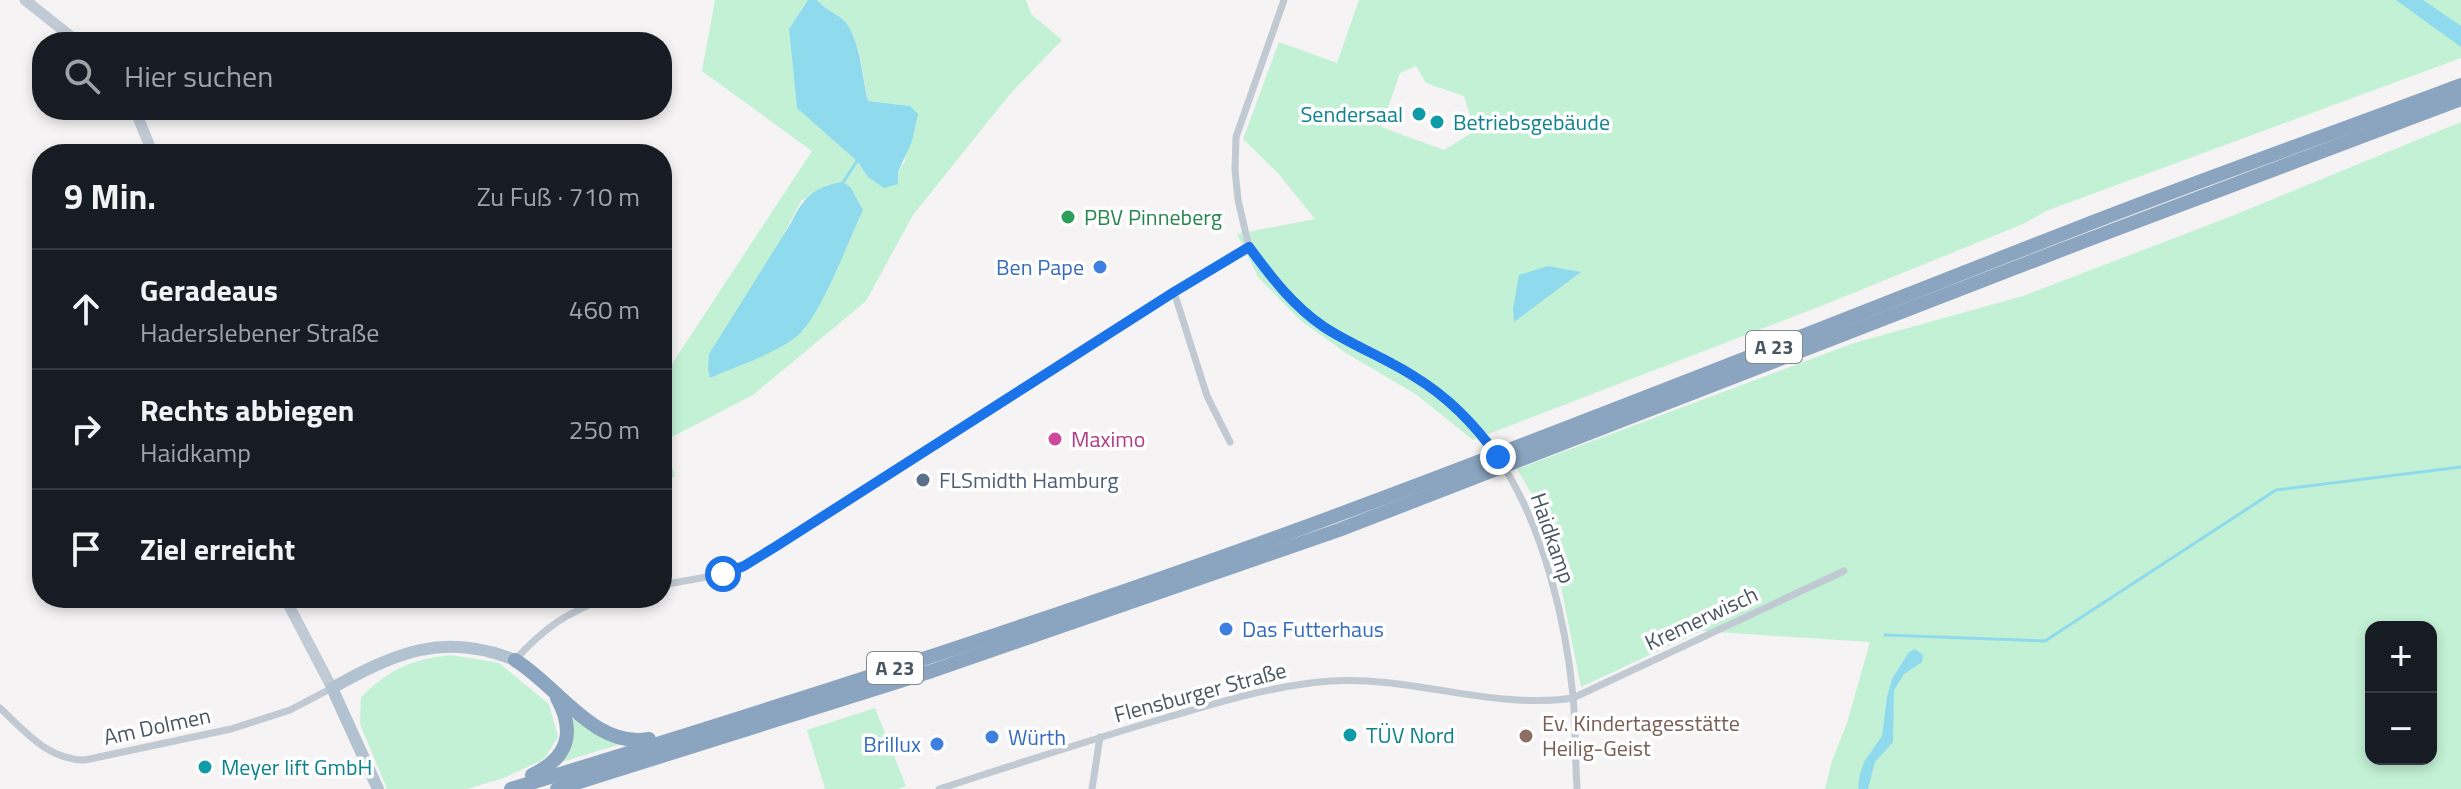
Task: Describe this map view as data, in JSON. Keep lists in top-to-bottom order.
{
  "streets": {
    "highway": ["A 23"],
    "street": [
      "Haidkamp",
      "Kremerwisch",
      "Flensburger Straße",
      "Am Dolmen"
    ]
  },
  "crossings": [
    ["Haidkamp", "Kremerwisch"],
    ["Haidkamp", "Flensburger Straße"],
    ["Kremerwisch", "Flensburger Straße"]
  ],
  "places": [
    "Sendersaal",
    "Betriebsgebäude",
    "PBV Pinneberg",
    "Ben Pape",
    "Maximo",
    "FLSmidth Hamburg",
    "Das Futterhaus",
    "TÜV Nord",
    "Ev. Kindertagesstätte Heilig-Geist",
    "Würth",
    "Brillux",
    "Meyer lift GmbH"
  ],
  "page": {
    "search": "Hier suchen",
    "heading": ["9 Min.", "Zu Fuß · 710 m"],
    "list": [
      ["Geradeaus", "Haderslebener Straße", "460 m"],
      ["Rechts abbiegen", "Haidkamp", "250 m"],
      "Ziel erreicht"
    ],
    "map_buttons": ["+", "−"]
  }
}
